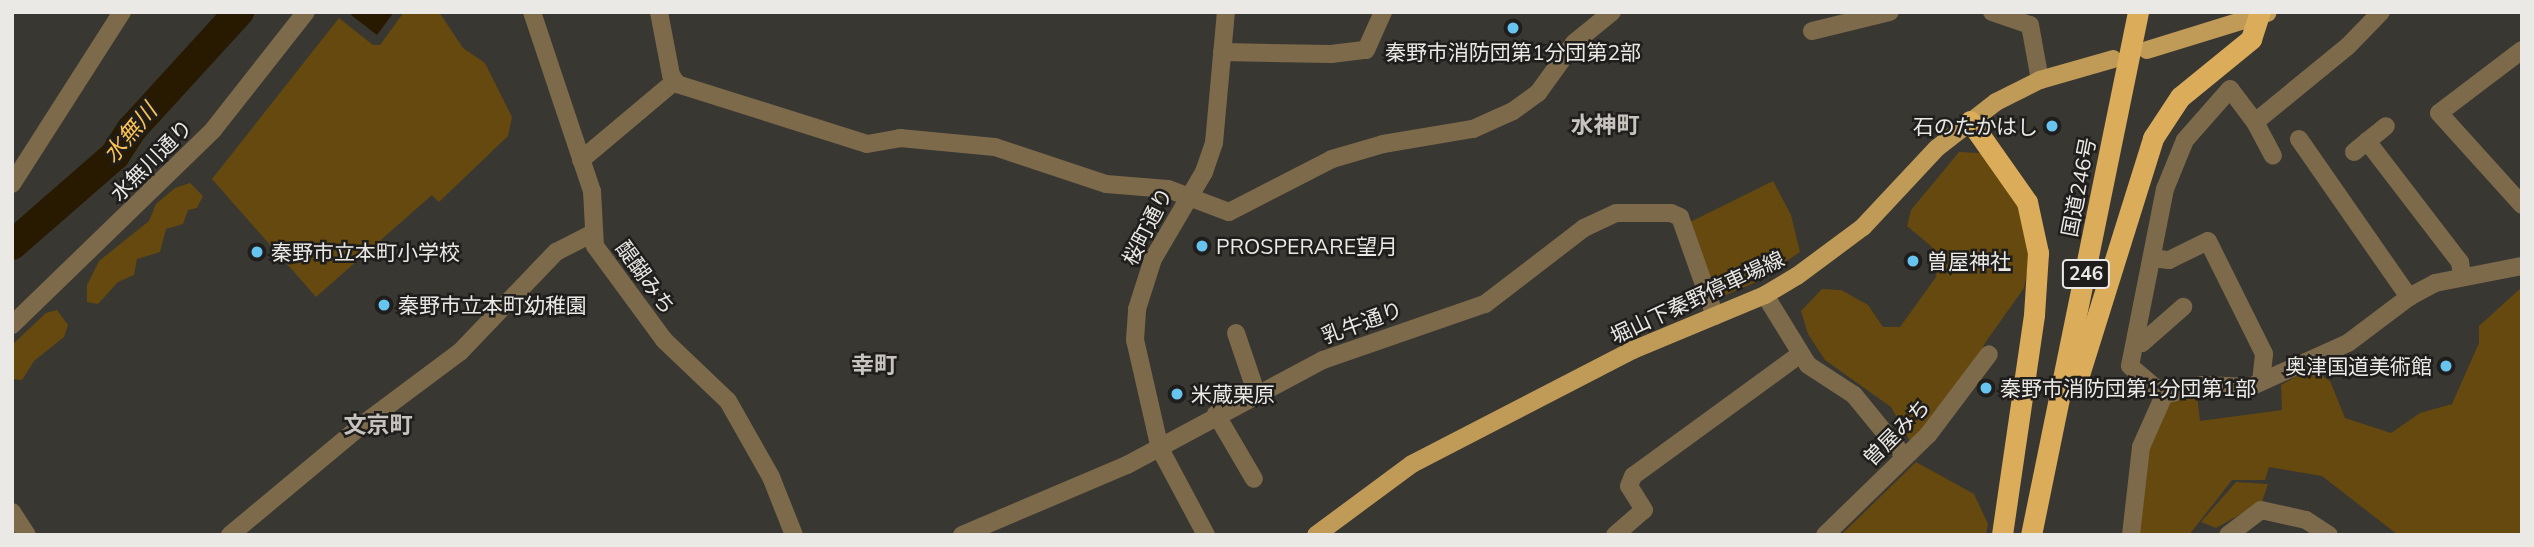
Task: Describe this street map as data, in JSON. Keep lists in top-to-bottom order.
{
  "streets": {
    "highway": ["国道246号", "246"],
    "main road": ["堀山下秦野停車場線"],
    "street": [
      "水無川通り",
      "桜町通り",
      "醍醐みち",
      "乳牛通り",
      "曽屋みち"
    ]
  },
  "crossings": [
    ["桜町通り", "乳牛通り"],
    ["堀山下秦野停車場線", "乳牛通り"]
  ],
  "districts": ["水神町", "幸町", "文京町"],
  "water": ["水無川"],
  "places": [
    "秦野市消防団第1分団第2部",
    "石のたかはし",
    "PROSPERARE望月",
    "秦野市立本町小学校",
    "曽屋神社",
    "秦野市立本町幼稚園",
    "奥津国道美術館",
    "秦野市消防団第1分団第1部",
    "米蔵栗原"
  ]
}
